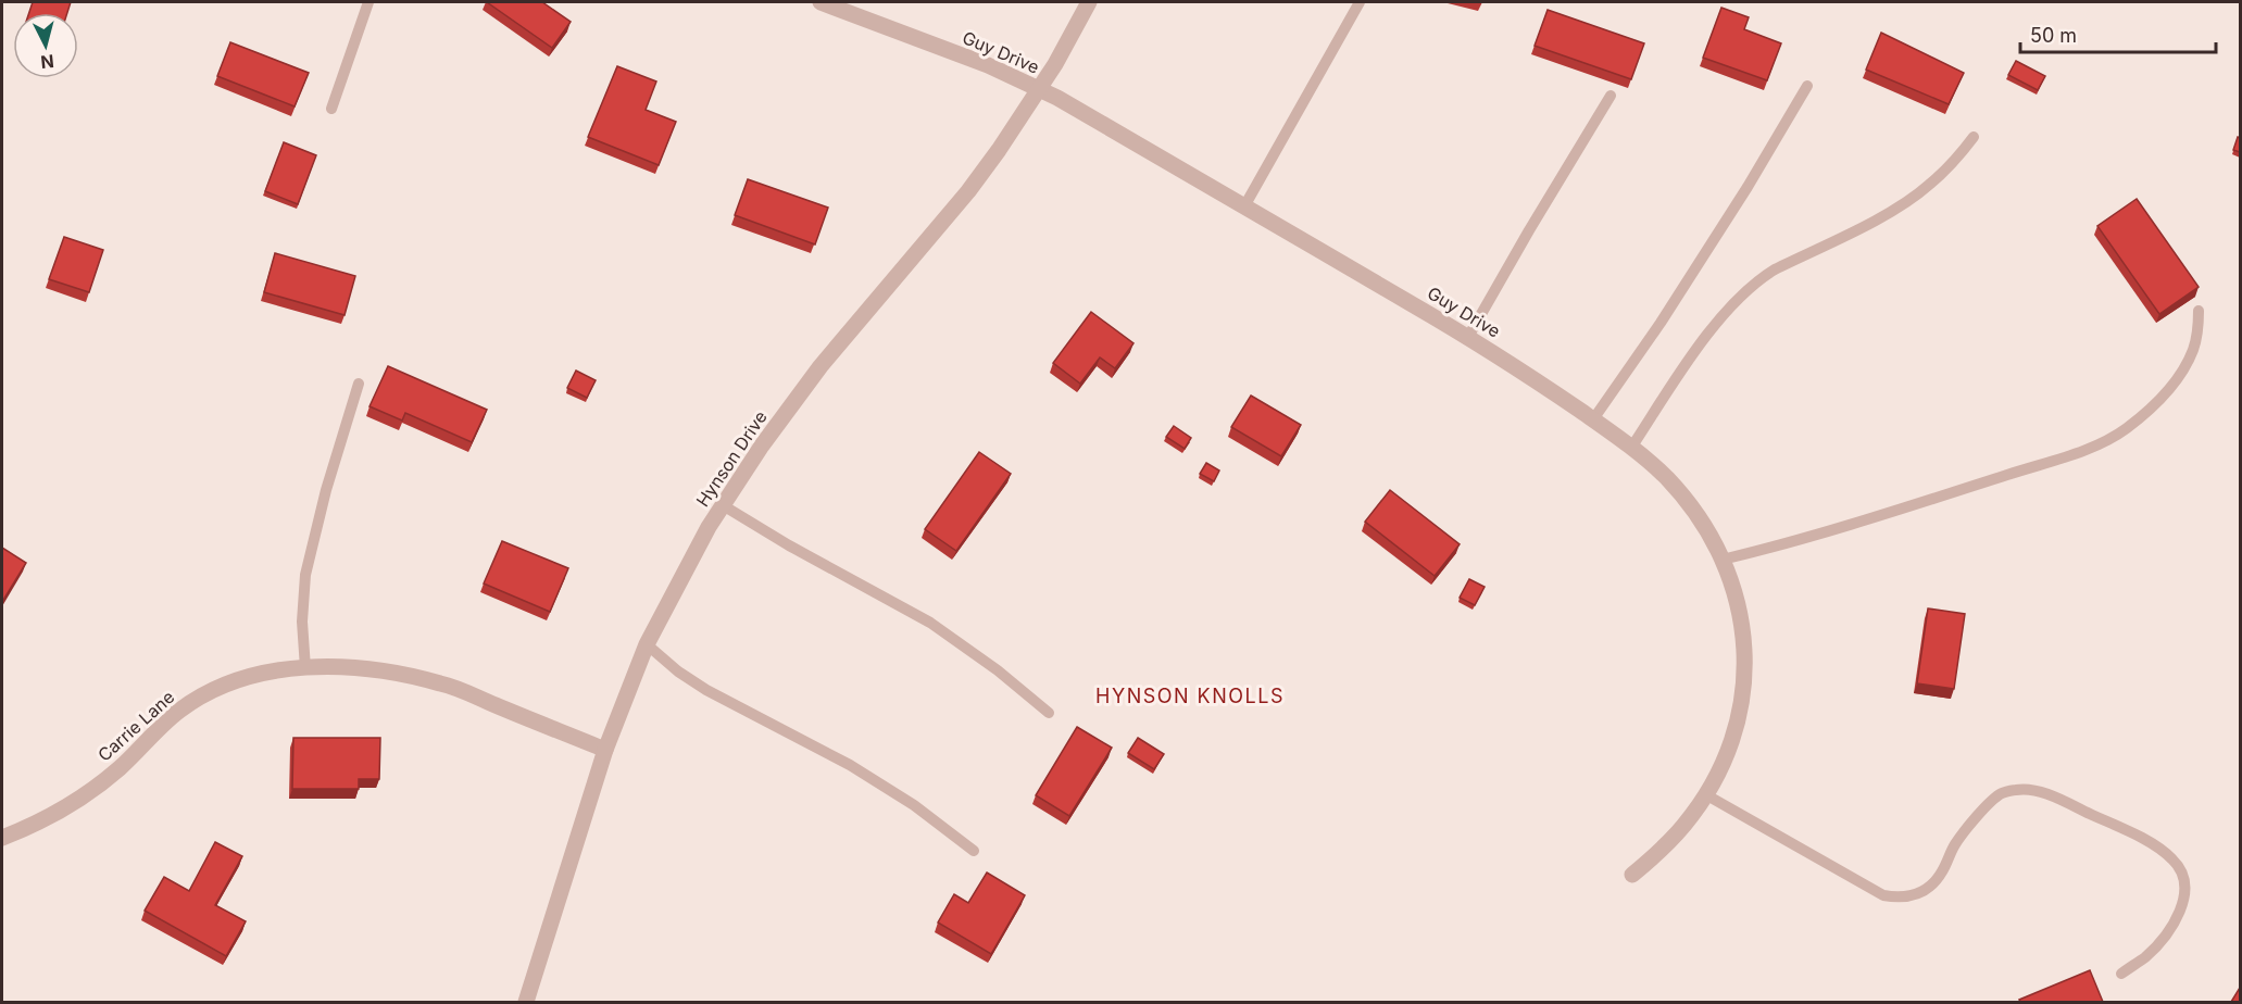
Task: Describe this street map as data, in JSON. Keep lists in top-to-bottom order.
{
  "streets": {
    "street": ["Guy Drive", "Hynson Drive", "Carrie Lane"]
  },
  "crossings": [
    ["Guy Drive", "Hynson Drive"],
    ["Hynson Drive", "Carrie Lane"]
  ],
  "districts": ["HYNSON KNOLLS"],
  "scale_bar": "50 m",
  "north": "bottom"
}
